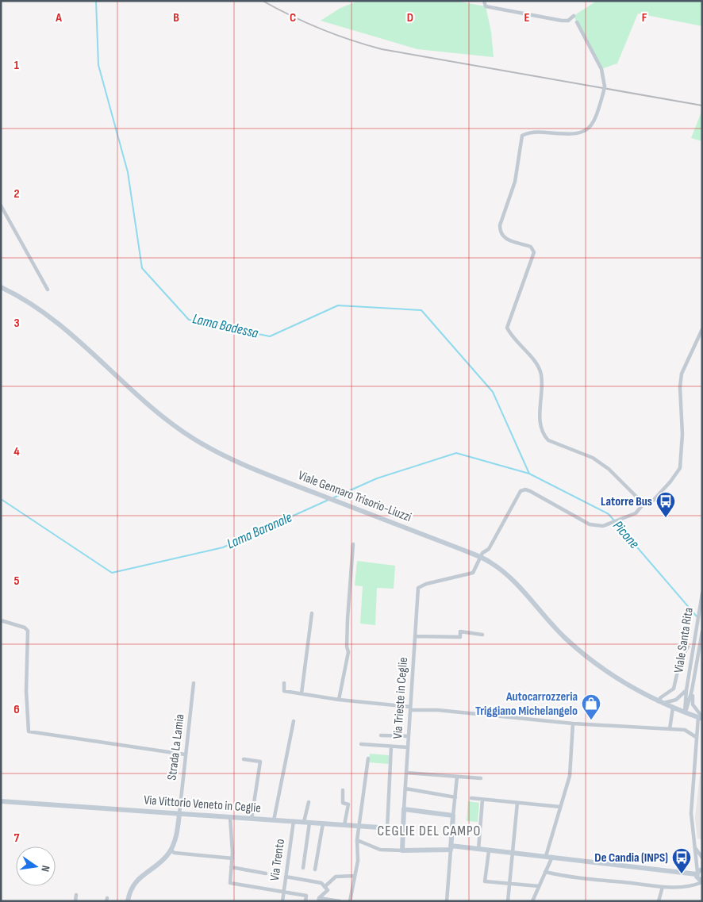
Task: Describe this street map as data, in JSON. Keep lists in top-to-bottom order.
{
  "streets": {
    "main road": ["Viale Gennaro Trisorio-Liuzzi", "Via Vittorio Veneto in Ceglie"],
    "street": [
      "Viale Santa Rita",
      "Via Trieste in Ceglie",
      "Strada La Lamia",
      "Via Trento"
    ]
  },
  "crossings": [
    ["Viale Gennaro Trisorio-Liuzzi", "Viale Santa Rita"],
    ["Viale Gennaro Trisorio-Liuzzi", "Via Trieste in Ceglie"],
    ["Strada La Lamia", "Via Vittorio Veneto in Ceglie"],
    ["Via Vittorio Veneto in Ceglie", "Via Trento"]
  ],
  "districts": ["CEGLIE DEL CAMPO"],
  "water": ["Lama Badessa", "Lama Baronale", "Picone"],
  "places": {
    "bus stop": ["Latorre Bus", "De Candia (INPS)"],
    "shop": ["Autocarrozzeria Triggiano Michelangelo"]
  },
  "north": "right",
  "grid": {
    "columns": [
      "A",
      "B",
      "C",
      "D",
      "E",
      "F"
    ],
    "rows": [
      "1",
      "2",
      "3",
      "4",
      "5",
      "6",
      "7"
    ]
  }
}
